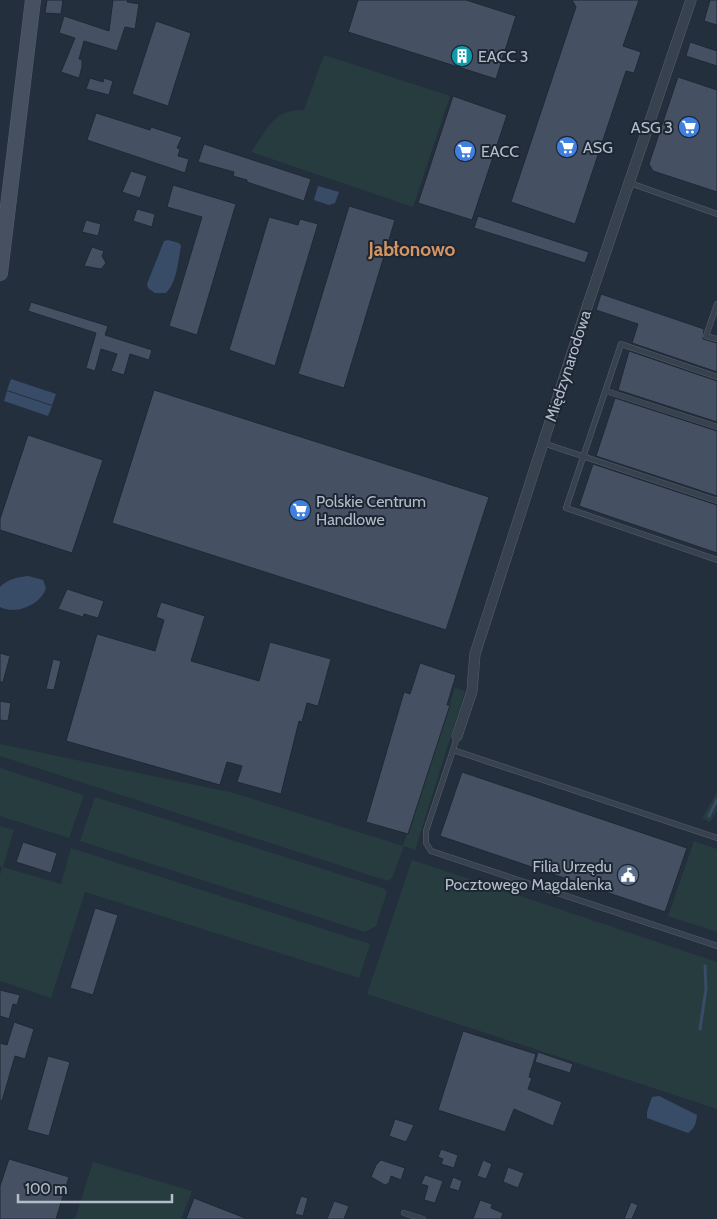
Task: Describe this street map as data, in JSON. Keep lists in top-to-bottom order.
{
  "streets": {
    "street": ["Międzynarodowa"]
  },
  "districts": ["Jabłonowo"],
  "places": {
    "building": ["EACC 3"],
    "supermarket": [
      "ASG 3",
      "ASG",
      "EACC",
      "Polskie Centrum Handlowe"
    ],
    "public building": ["Filia Urzędu Pocztowego Magdalenka"]
  },
  "scale_bar": "100 m"
}
